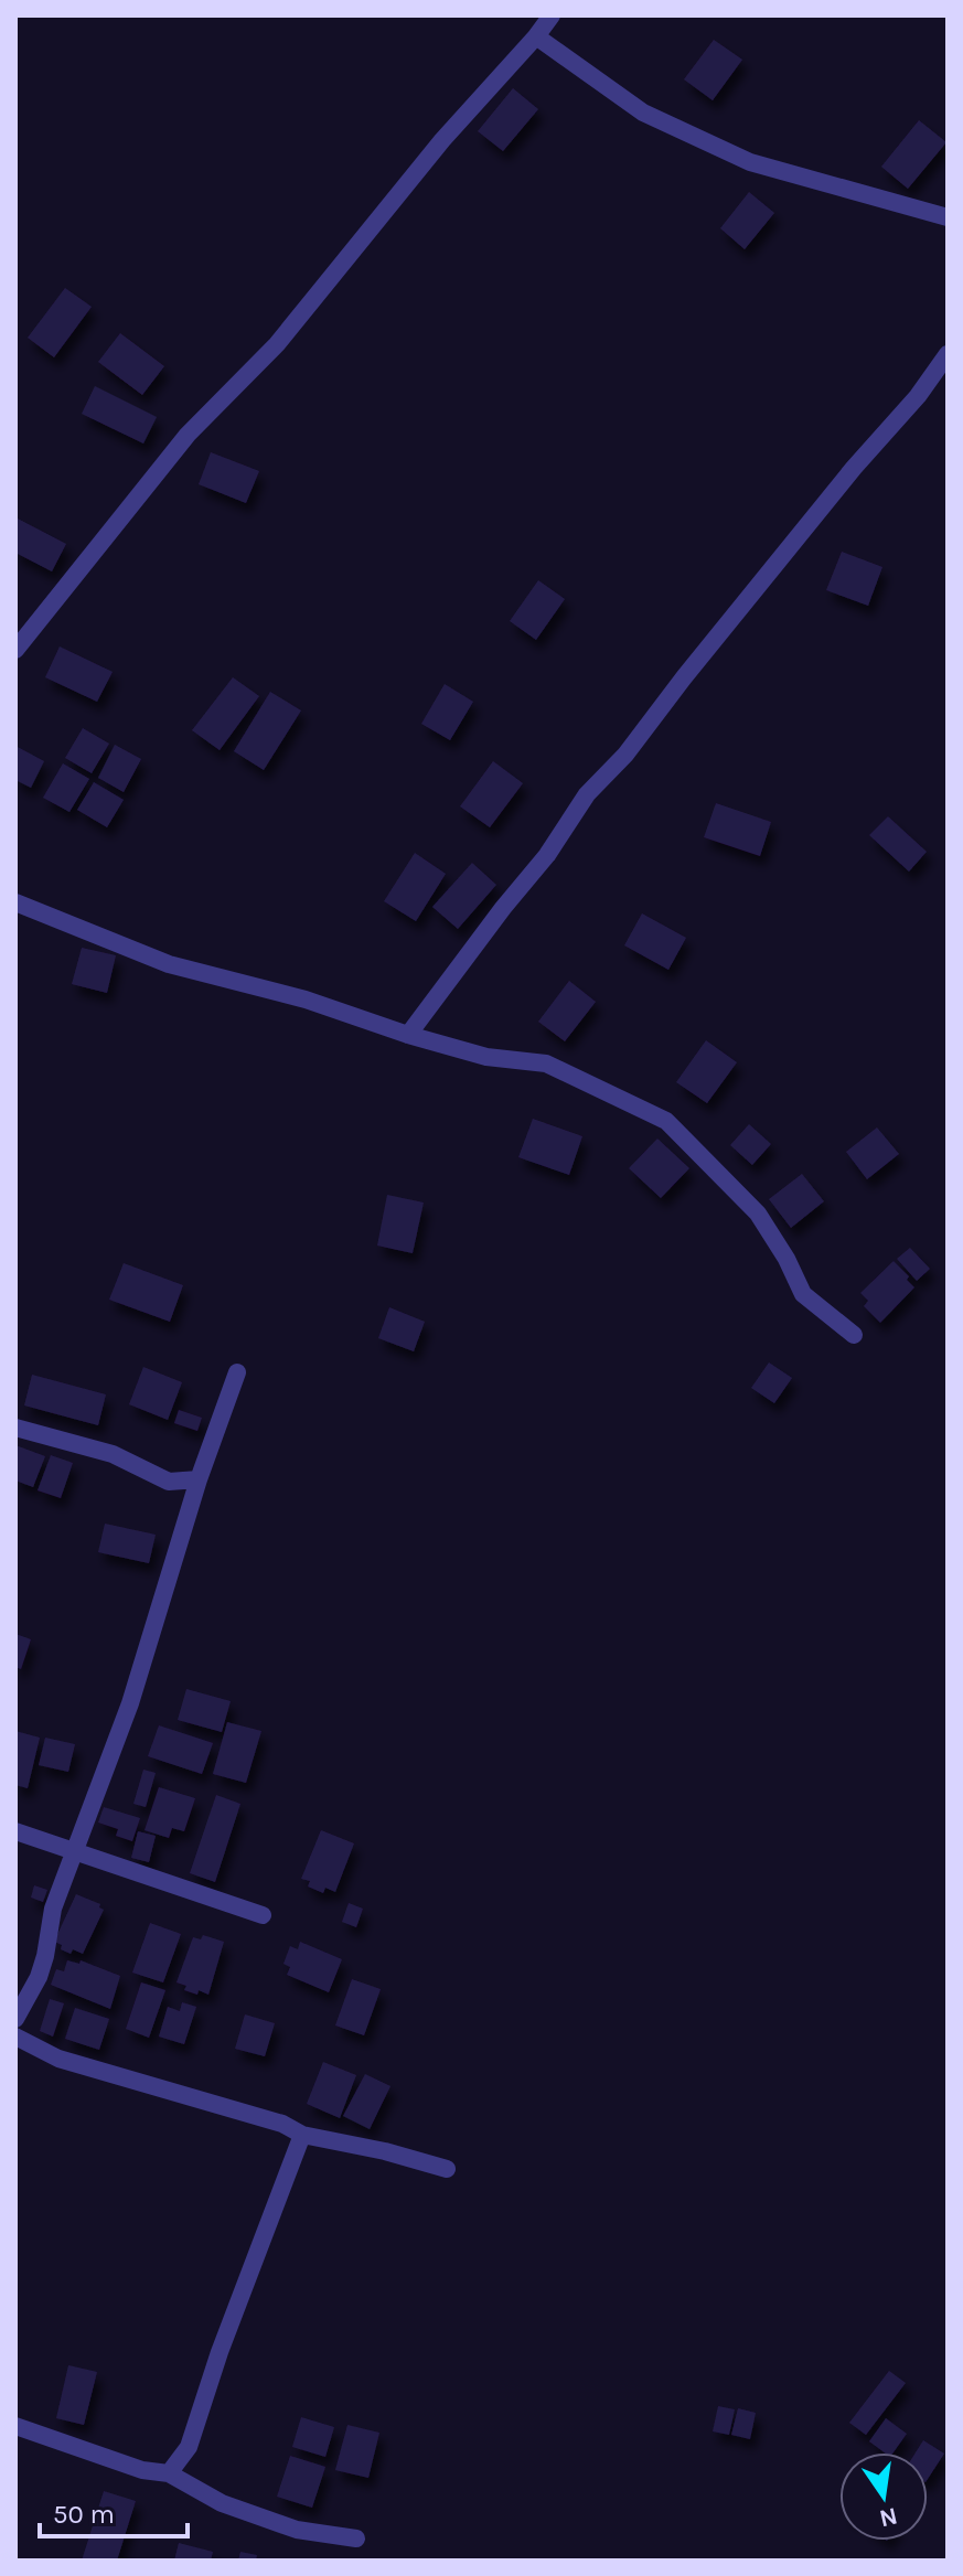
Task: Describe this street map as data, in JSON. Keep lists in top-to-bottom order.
{
  "scale_bar": "50 m",
  "north": "bottom"
}
